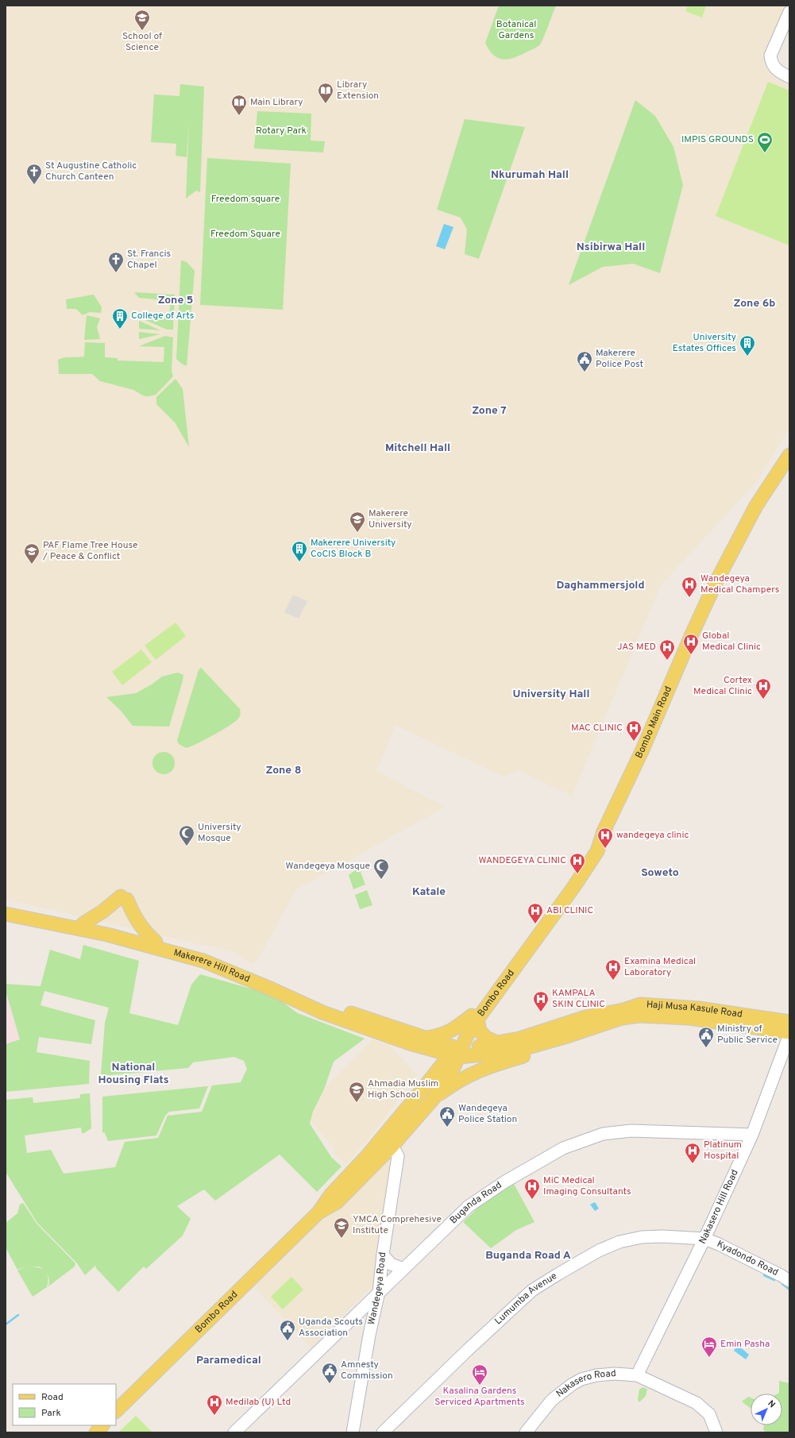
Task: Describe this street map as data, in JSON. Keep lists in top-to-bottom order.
{
  "streets": {
    "main road": [
      "Bombo Main Road",
      "Makerere Hill Road",
      "Bombo Road",
      "Haji Musa Kasule Road",
      "Buganda Road",
      "Nakasero Hill Road",
      "Kyadondo Road",
      "Wandegeya Road",
      "Lumumba Avenue",
      "Nakasero Road"
    ]
  },
  "crossings": [
    ["Bombo Main Road", "Bombo Road"],
    ["Haji Musa Kasule Road", "Nakasero Hill Road"],
    ["Buganda Road", "Nakasero Hill Road"],
    ["Buganda Road", "Wandegeya Road"],
    ["Nakasero Hill Road", "Kyadondo Road"],
    ["Nakasero Hill Road", "Lumumba Avenue"],
    ["Nakasero Hill Road", "Nakasero Road"],
    ["Kyadondo Road", "Lumumba Avenue"]
  ],
  "districts": [
    "Nkurumah Hall",
    "Nsibirwa Hall",
    "Zone 5",
    "Zone 6b",
    "Zone 7",
    "Mitchell Hall",
    "Daghammersjold",
    "University Hall",
    "Zone 8",
    "Soweto",
    "Katale",
    "National Housing Flats",
    "Buganda Road A",
    "Paramedical"
  ],
  "parks": [
    "Botanical Gardens",
    "Rotary Park",
    "Freedom square",
    "Freedom Square"
  ],
  "places": {
    "school or university": [
      "School of Science",
      "Makerere University",
      "PAF Flame Tree House / Peace & Conflict",
      "Ahmadia Muslim High School",
      "YMCA Comprehesive Institute"
    ],
    "library": ["Library Extension", "Main Library"],
    "sports": ["IMPIS GROUNDS"],
    "church": ["St Augustine Catholic Church Canteen", "St. Francis Chapel"],
    "building": ["College of Arts", "University Estates Offices", "Makerere University CoCIS Block B"],
    "public building": [
      "Makerere Police Post",
      "Ministry of Public Service",
      "Wandegeya Police Station",
      "Uganda Scouts Association",
      "Amnesty Commission"
    ],
    "hospital": [
      "Wandegeya Medical Champers",
      "Global Medical Clinic",
      "JAS MED",
      "Cortex Medical Clinic",
      "MAC CLINIC",
      "wandegeya clinic",
      "WANDEGEYA CLINIC",
      "ABI CLINIC",
      "Examina Medical Laboratory",
      "KAMPALA SKIN CLINIC",
      "Platinum Hospital",
      "MiC Medical Imaging Consultants",
      "Medilab (U) Ltd"
    ],
    "mosque": ["University Mosque", "Wandegeya Mosque"],
    "hotel": ["Emin Pasha", "Kasalina Gardens Serviced Apartments"]
  },
  "legend": ["Road", "Park"],
  "north": "top right"
}
